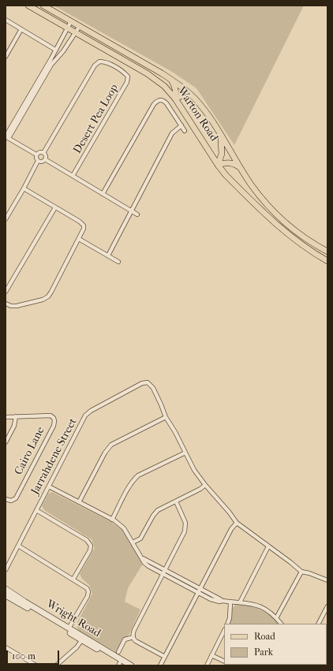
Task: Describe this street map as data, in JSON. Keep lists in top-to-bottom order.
{
  "streets": {
    "main road": ["Warton Road", "Wright Road"],
    "street": ["Desert Pea Loop", "Cairo Lane", "Jarrahdene Street"]
  },
  "legend": ["Road", "Park"],
  "scale_bar": "100 m"
}
